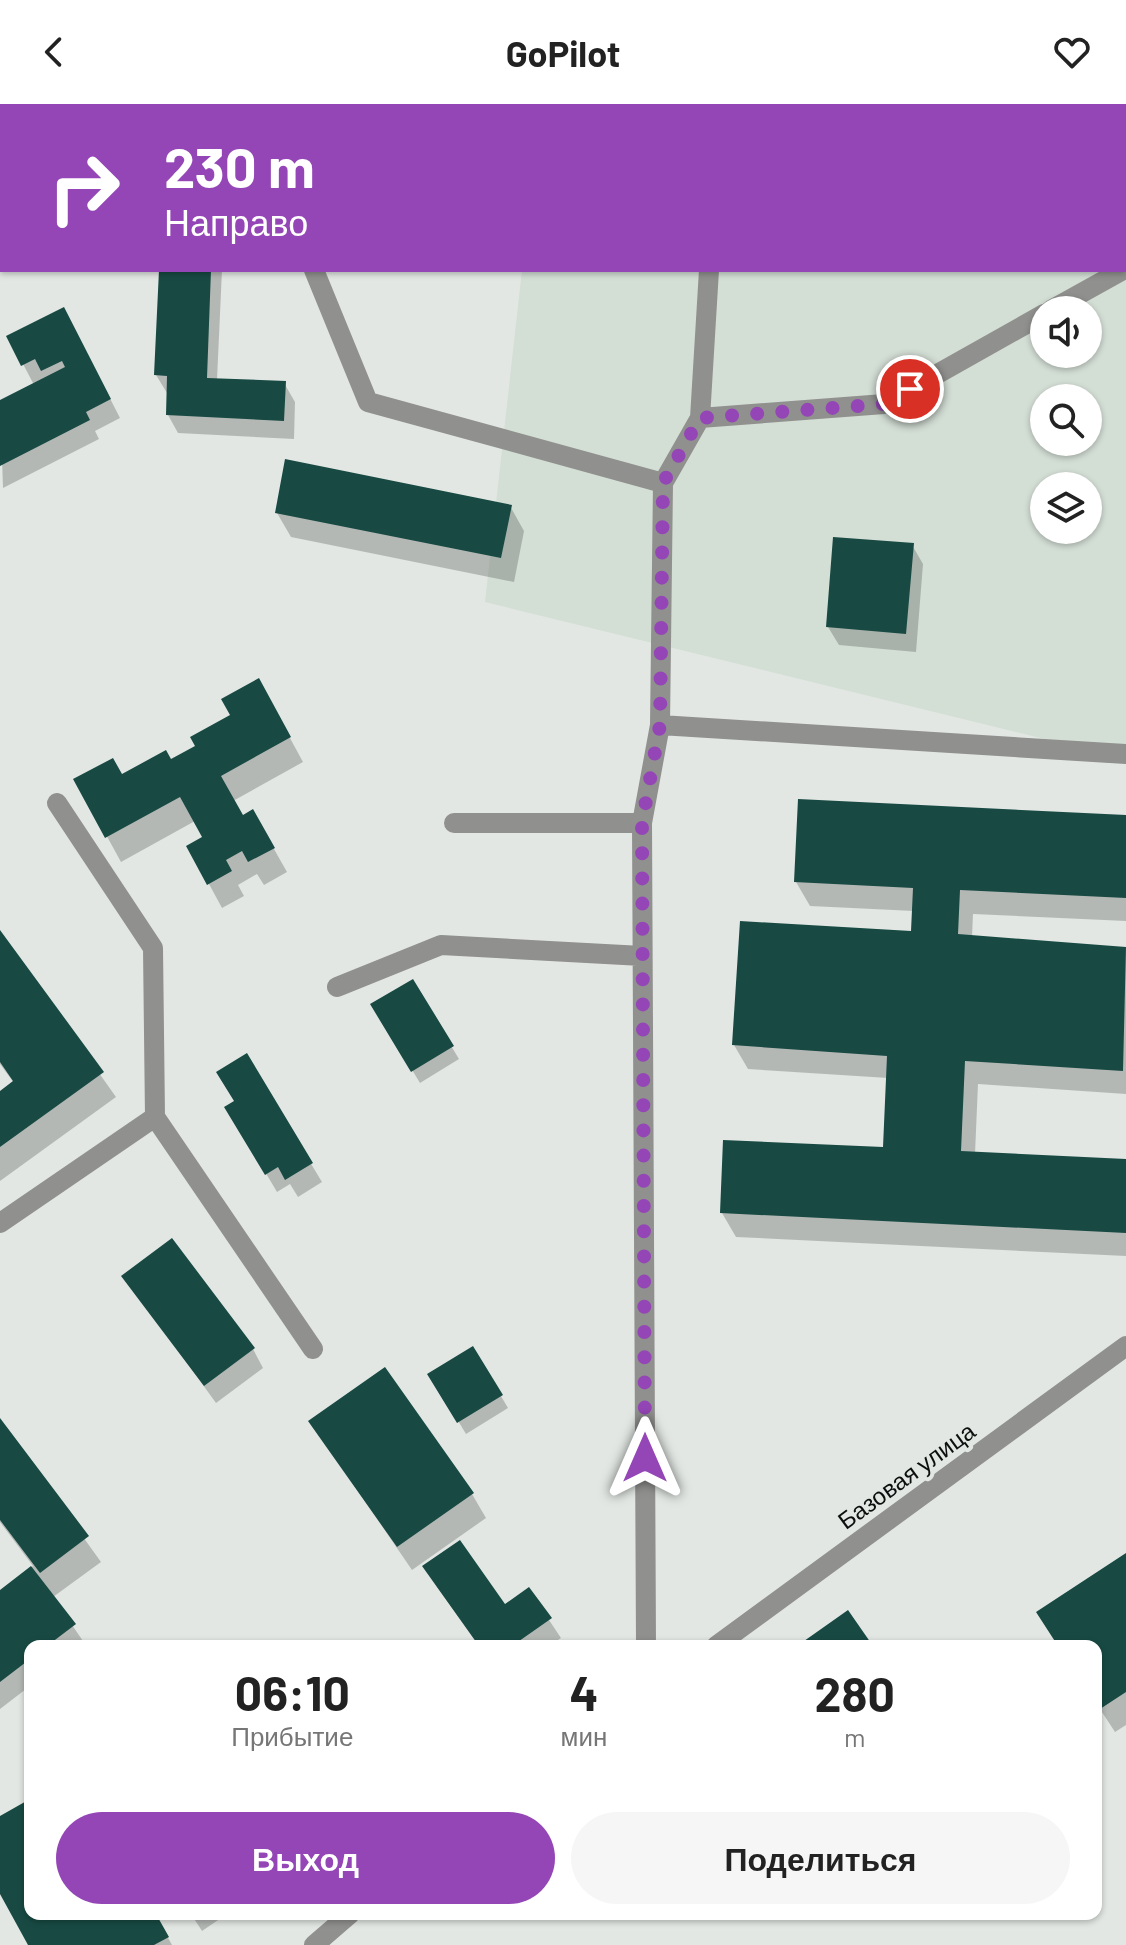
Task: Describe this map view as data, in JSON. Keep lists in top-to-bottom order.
{
  "streets": {
    "street": ["Базовая улица"]
  },
  "page": {
    "header": "GoPilot",
    "turn": ["230 m", "Направо"],
    "eta": [
      "06:10",
      "Прибытие",
      "4",
      "мин",
      "280",
      "m"
    ],
    "buttons": ["Выход", "Поделиться"]
  }
}
